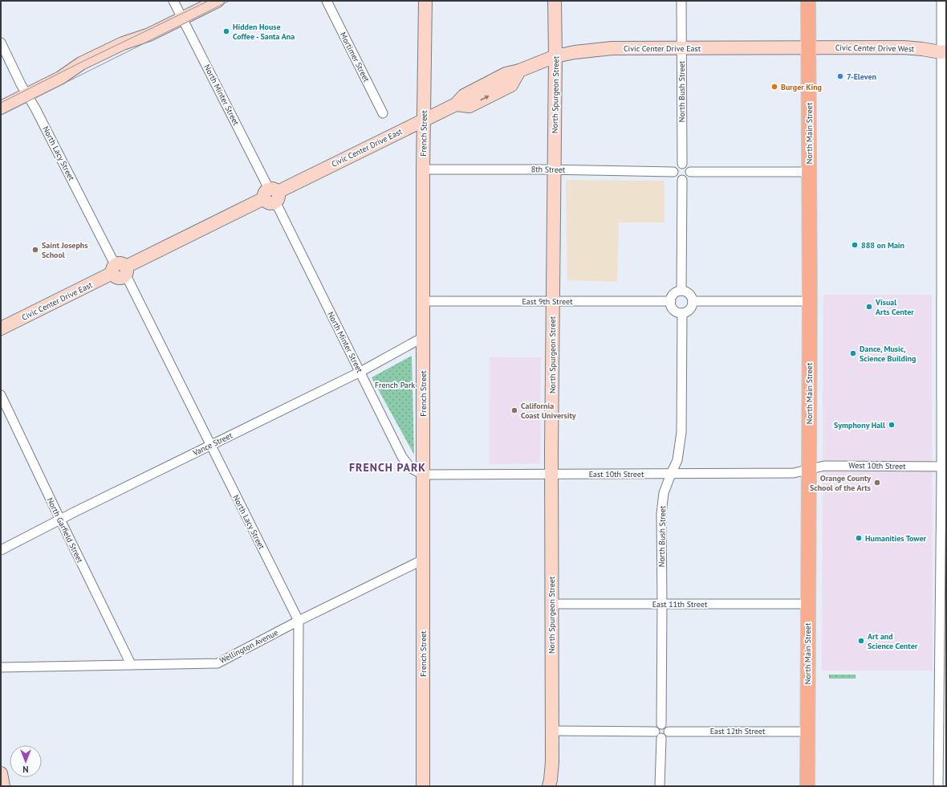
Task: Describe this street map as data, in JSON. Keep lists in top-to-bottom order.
{
  "streets": {
    "main road": ["North Main Street"],
    "street": [
      "Civic Center Drive East",
      "Civic Center Drive West",
      "Mortimer Street",
      "North Bush Street",
      "North Minter Street",
      "North Spurgeon Street",
      "French Street",
      "North Lacy Street",
      "8th Street",
      "East 9th Street",
      "Vance Street",
      "West 10th Street",
      "East 10th Street",
      "North Garfield Street",
      "East 11th Street",
      "Wellington Avenue",
      "East 12th Street"
    ]
  },
  "crossings": [
    ["Civic Center Drive East", "Civic Center Drive West"],
    ["Civic Center Drive East", "North Bush Street"],
    ["Civic Center Drive East", "North Minter Street"],
    ["Civic Center Drive East", "North Spurgeon Street"],
    ["Civic Center Drive East", "French Street"],
    ["Civic Center Drive East", "North Main Street"],
    ["Civic Center Drive East", "North Lacy Street"],
    ["Civic Center Drive West", "North Main Street"],
    ["North Bush Street", "8th Street"],
    ["North Bush Street", "East 9th Street"],
    ["North Bush Street", "East 10th Street"],
    ["North Bush Street", "East 11th Street"],
    ["North Bush Street", "East 12th Street"],
    ["North Minter Street", "French Street"],
    ["North Minter Street", "Vance Street"],
    ["North Minter Street", "East 10th Street"],
    ["North Spurgeon Street", "8th Street"],
    ["North Spurgeon Street", "East 9th Street"],
    ["North Spurgeon Street", "East 10th Street"],
    ["North Spurgeon Street", "East 11th Street"],
    ["French Street", "8th Street"],
    ["French Street", "East 9th Street"],
    ["French Street", "Vance Street"],
    ["French Street", "East 10th Street"],
    ["French Street", "Wellington Avenue"],
    ["North Main Street", "West 10th Street"],
    ["North Main Street", "East 10th Street"],
    ["North Main Street", "East 11th Street"],
    ["North Main Street", "East 12th Street"],
    ["North Lacy Street", "Vance Street"],
    ["North Lacy Street", "Wellington Avenue"],
    ["Vance Street", "North Garfield Street"],
    ["West 10th Street", "East 10th Street"],
    ["North Garfield Street", "Wellington Avenue"]
  ],
  "districts": ["FRENCH PARK"],
  "parks": ["French Park"],
  "places": [
    "Hidden House Coffee - Santa Ana",
    "7-Eleven",
    "Burger King",
    "888 on Main",
    "Saint Josephs School",
    "Visual Arts Center",
    "Dance, Music, Science Building",
    "California Coast University",
    "Symphony Hall",
    "Orange County School of the Arts",
    "Humanities Tower",
    "Art and Science Center"
  ],
  "north": "bottom"
}
